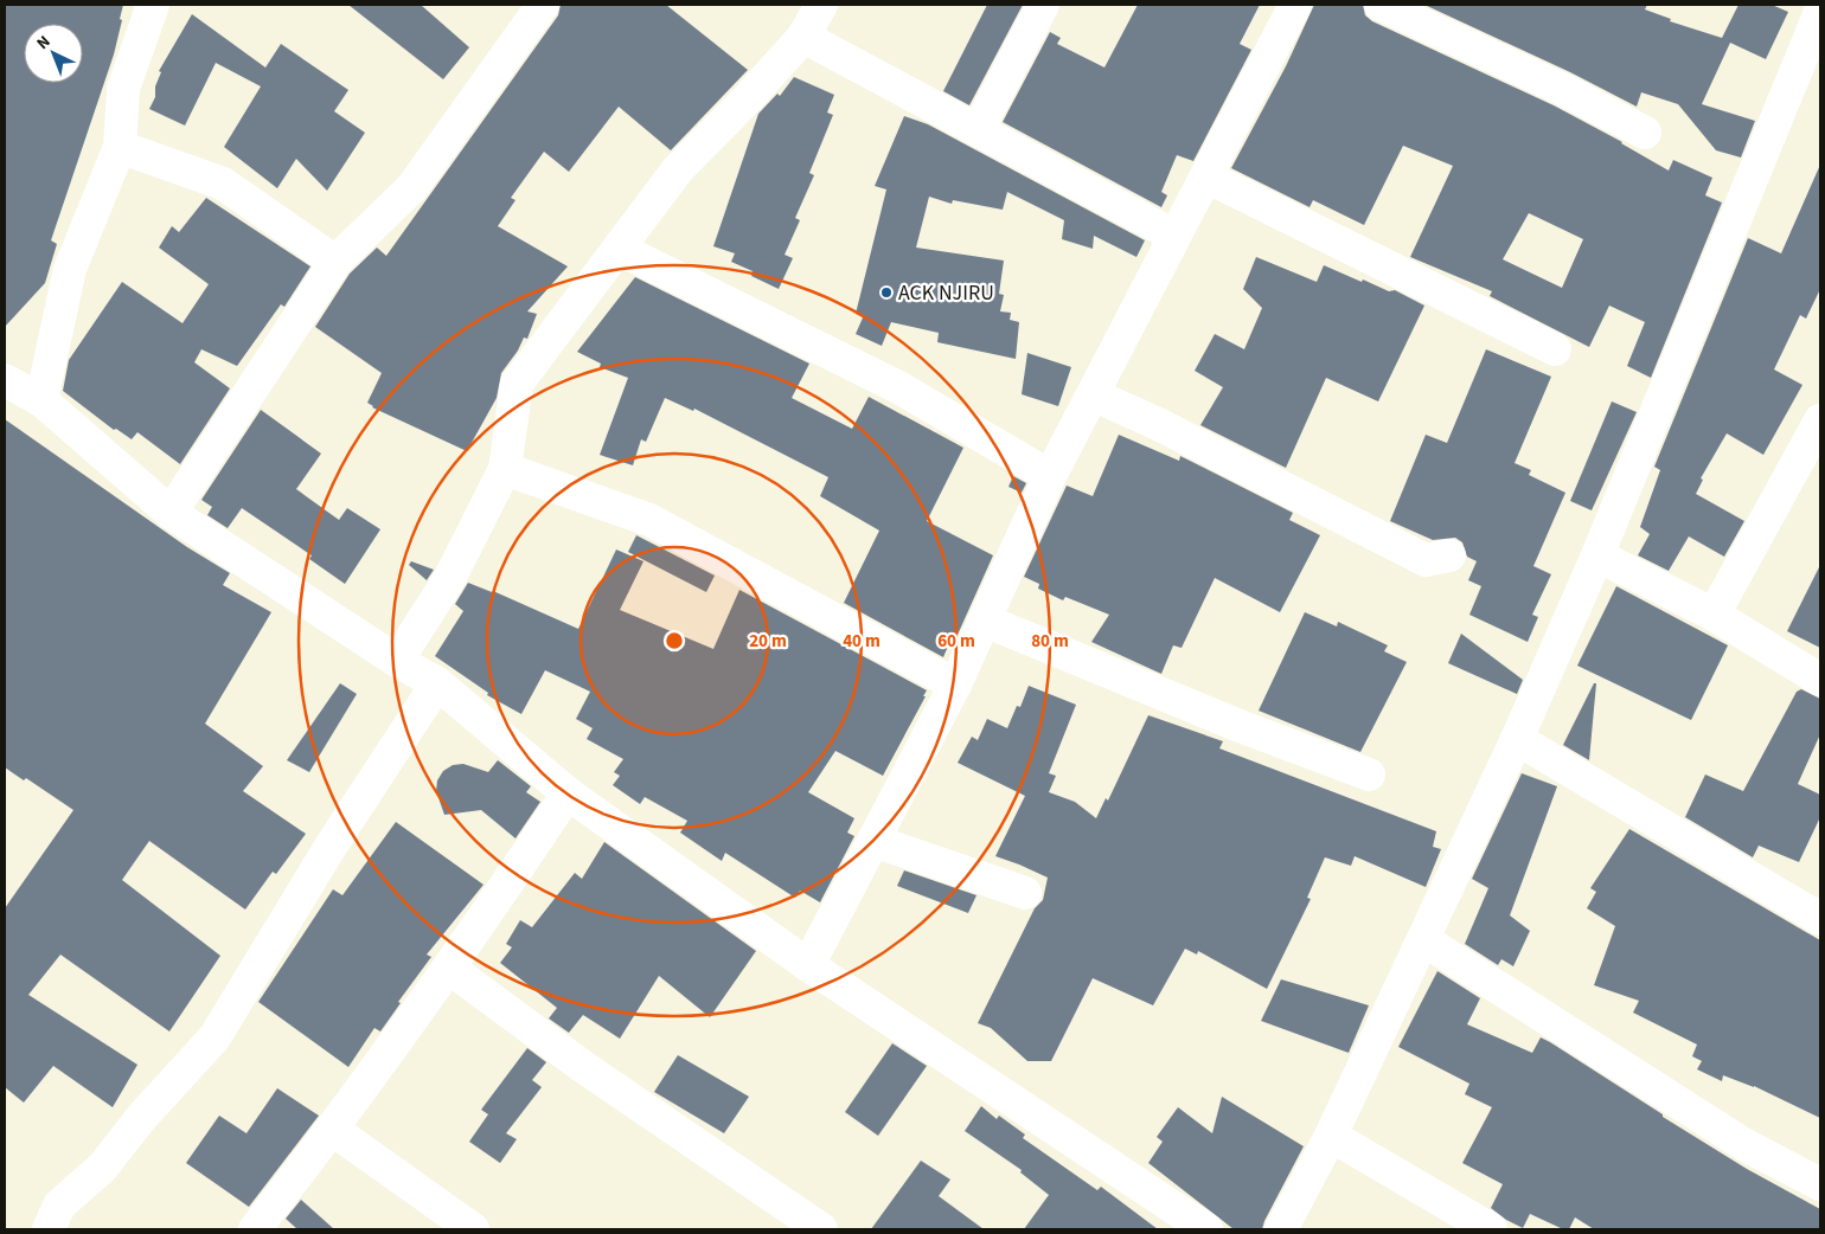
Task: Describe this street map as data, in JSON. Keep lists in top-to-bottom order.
{
  "places": ["ACK NJIRU"],
  "north": "top left",
  "rings": [
    "20 m",
    "40 m",
    "60 m",
    "80 m"
  ]
}
